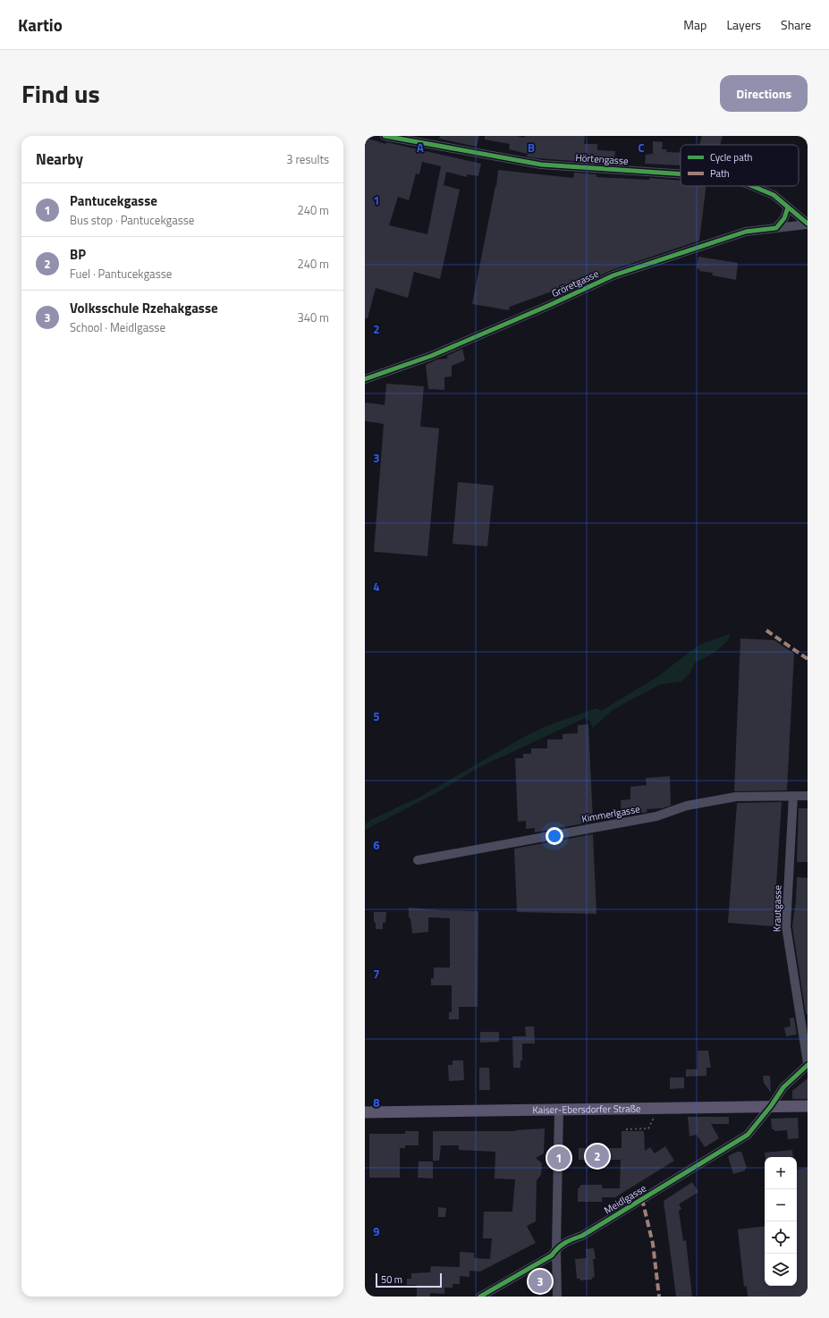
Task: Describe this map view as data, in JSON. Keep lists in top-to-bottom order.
{
  "streets": {
    "main road": ["Kaiser-Ebersdorfer Straße"],
    "street": [
      "Hörtengasse",
      "Gröretgasse",
      "Kimmerlgasse",
      "Krautgasse",
      "Meidlgasse"
    ]
  },
  "crossings": [
    ["Hörtengasse", "Gröretgasse"],
    ["Kimmerlgasse", "Krautgasse"],
    ["Krautgasse", "Meidlgasse"],
    ["Kaiser-Ebersdorfer Straße", "Meidlgasse"]
  ],
  "legend": ["Cycle path", "Path"],
  "scale_bar": "50 m",
  "page": {
    "header": "Kartio",
    "nav": ["Map", "Layers", "Share"],
    "title": "Find us",
    "buttons": "Directions",
    "heading": ["Nearby", "3 results"],
    "list": [
      {
        "mark": "1",
        "name": "Pantucekgasse",
        "note": "Bus stop · Pantucekgasse",
        "value": "240 m"
      },
      {
        "mark": "2",
        "name": "BP",
        "note": "Fuel · Pantucekgasse",
        "value": "240 m"
      },
      {
        "mark": "3",
        "name": "Volksschule Rzehakgasse",
        "note": "School · Meidlgasse",
        "value": "340 m"
      }
    ],
    "pins": ["2", "1", "3"],
    "map_buttons": ["+", "−"],
    "scale": "50 m"
  },
  "grid": {
    "columns": ["A", "B", "C"],
    "rows": [
      "1",
      "2",
      "3",
      "4",
      "5",
      "6",
      "7",
      "8",
      "9"
    ]
  }
}
